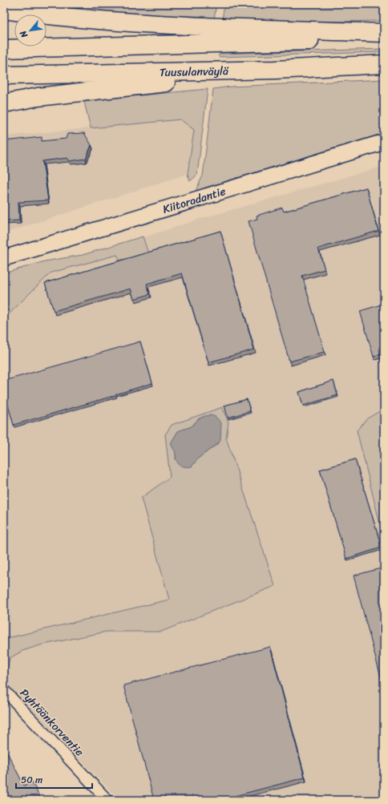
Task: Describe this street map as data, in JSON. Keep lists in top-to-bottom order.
{
  "streets": {
    "highway": ["Tuusulanväylä"],
    "main road": ["Kiitoradantie"],
    "street": ["Pyhtäänkorventie"]
  },
  "scale_bar": "50 m",
  "north": "bottom left"
}
